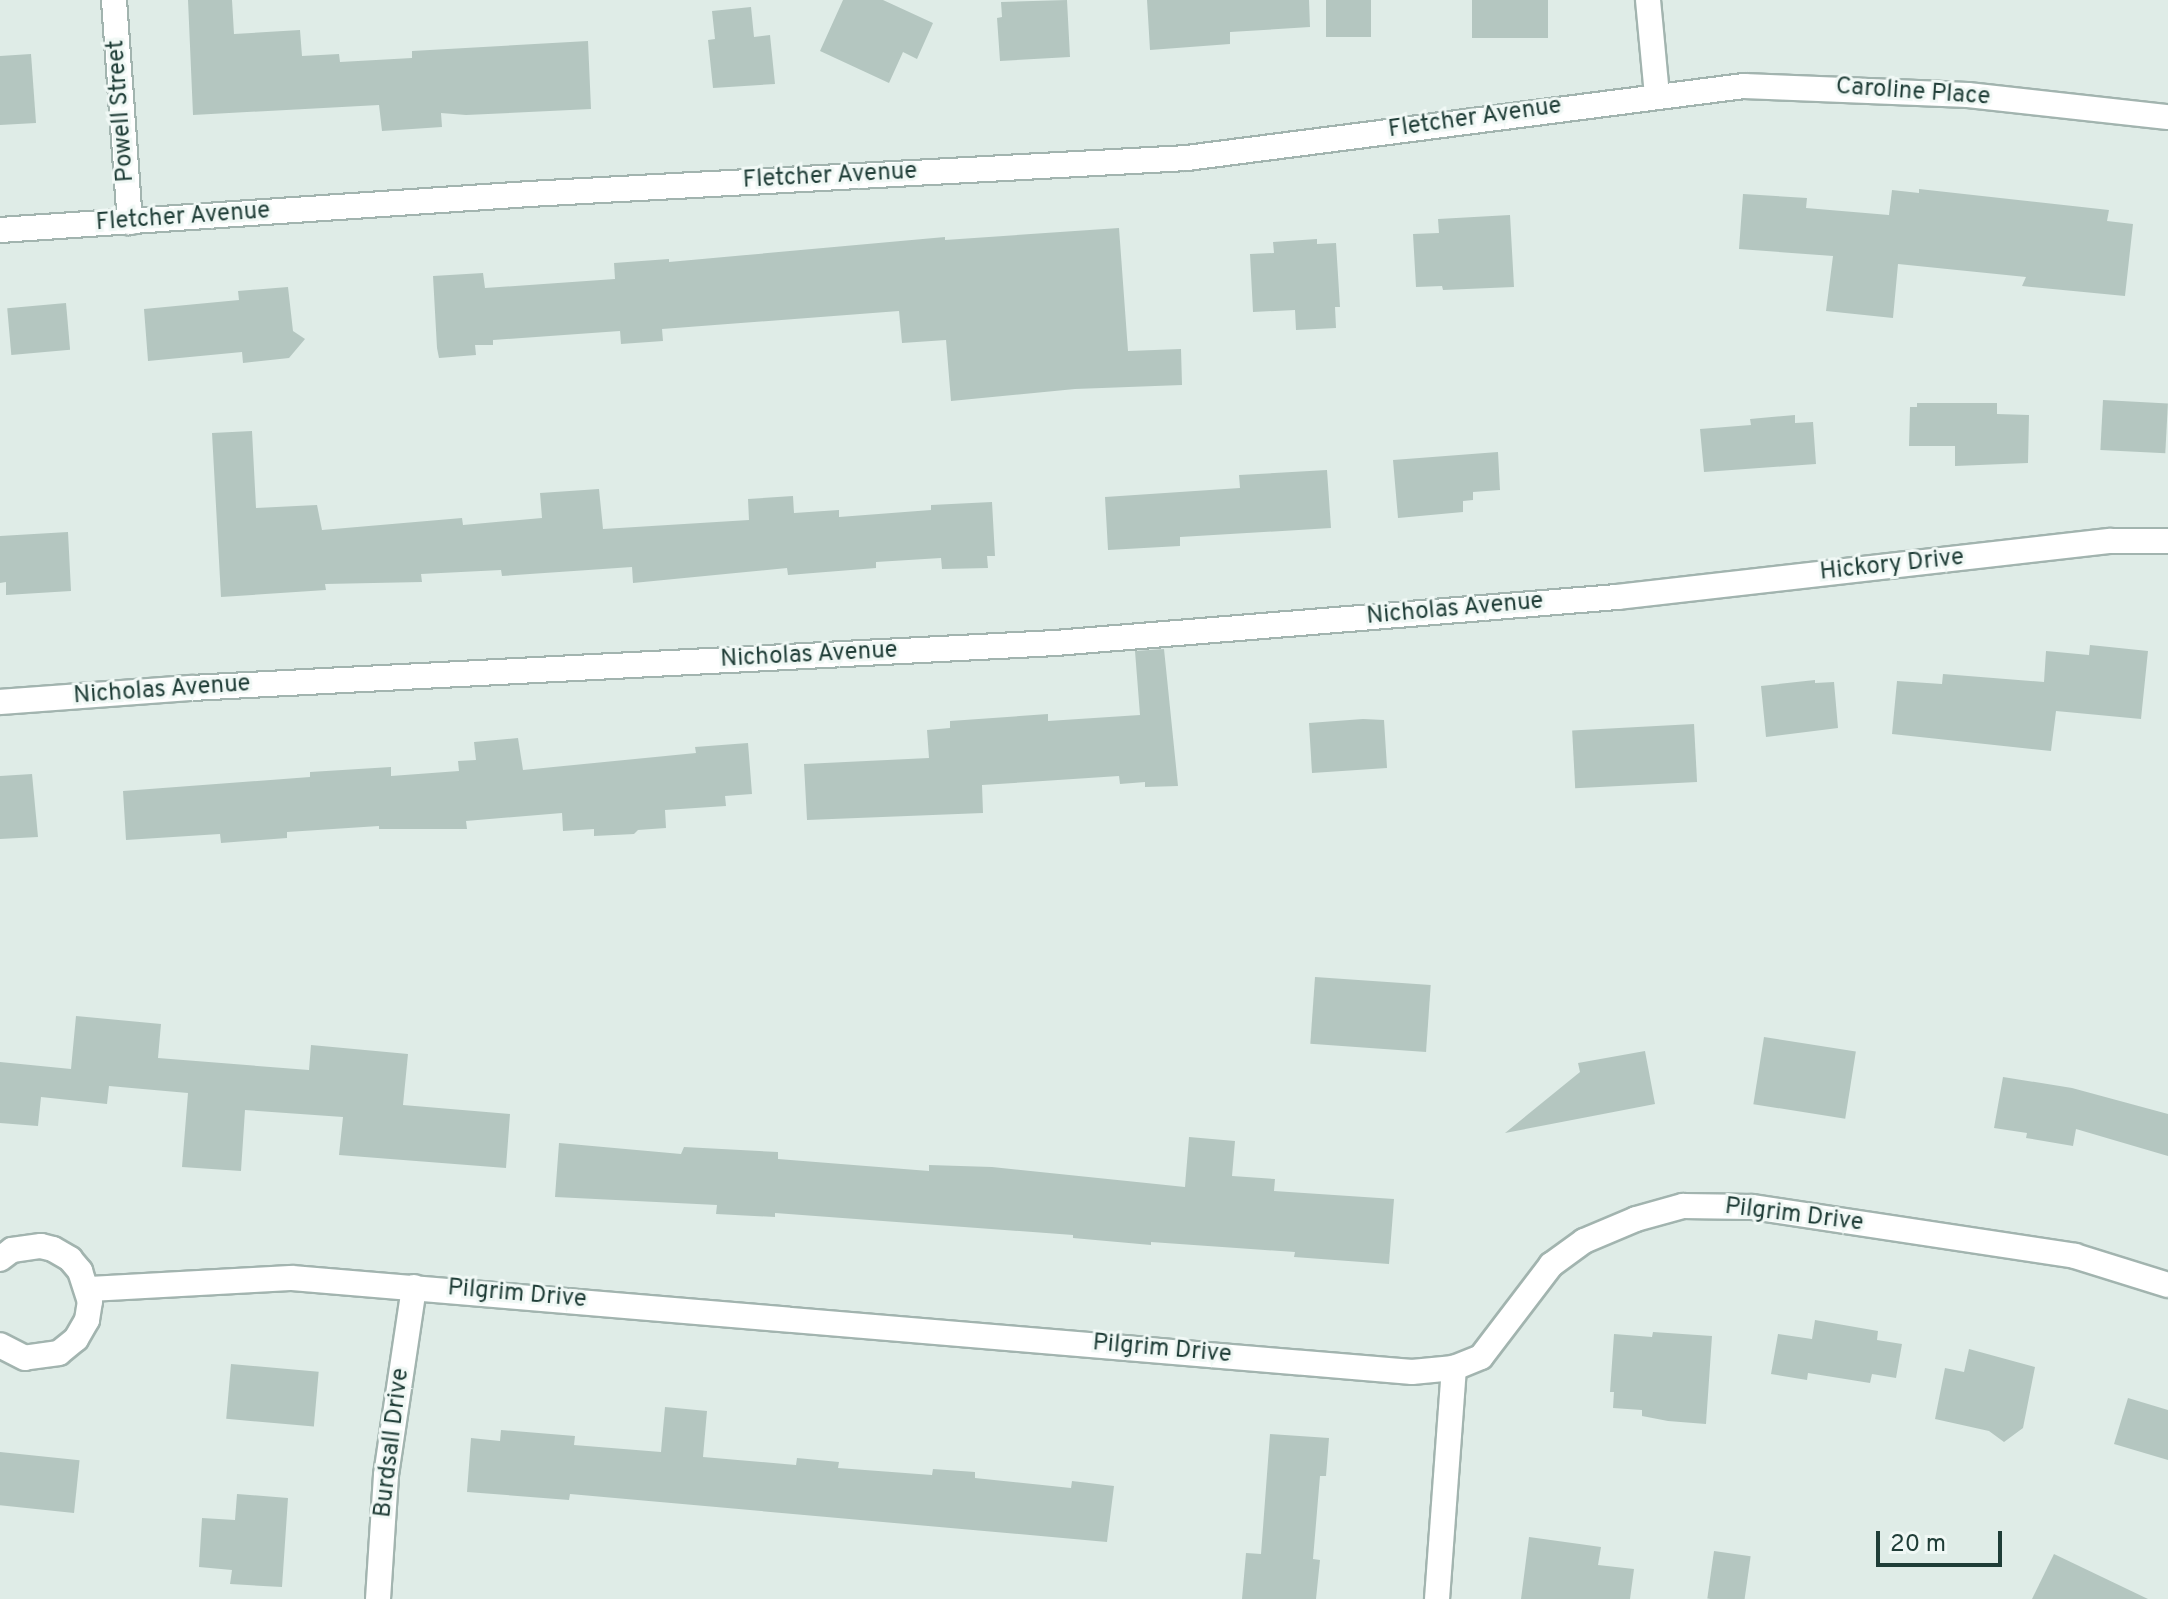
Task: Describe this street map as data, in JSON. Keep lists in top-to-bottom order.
{
  "streets": {
    "street": [
      "Caroline Place",
      "Powell Street",
      "Fletcher Avenue",
      "Hickory Drive",
      "Nicholas Avenue",
      "Pilgrim Drive",
      "Burdsall Drive"
    ]
  },
  "crossings": [
    ["Caroline Place", "Fletcher Avenue"],
    ["Powell Street", "Fletcher Avenue"],
    ["Hickory Drive", "Nicholas Avenue"],
    ["Pilgrim Drive", "Burdsall Drive"]
  ],
  "scale_bar": "20 m"
}
